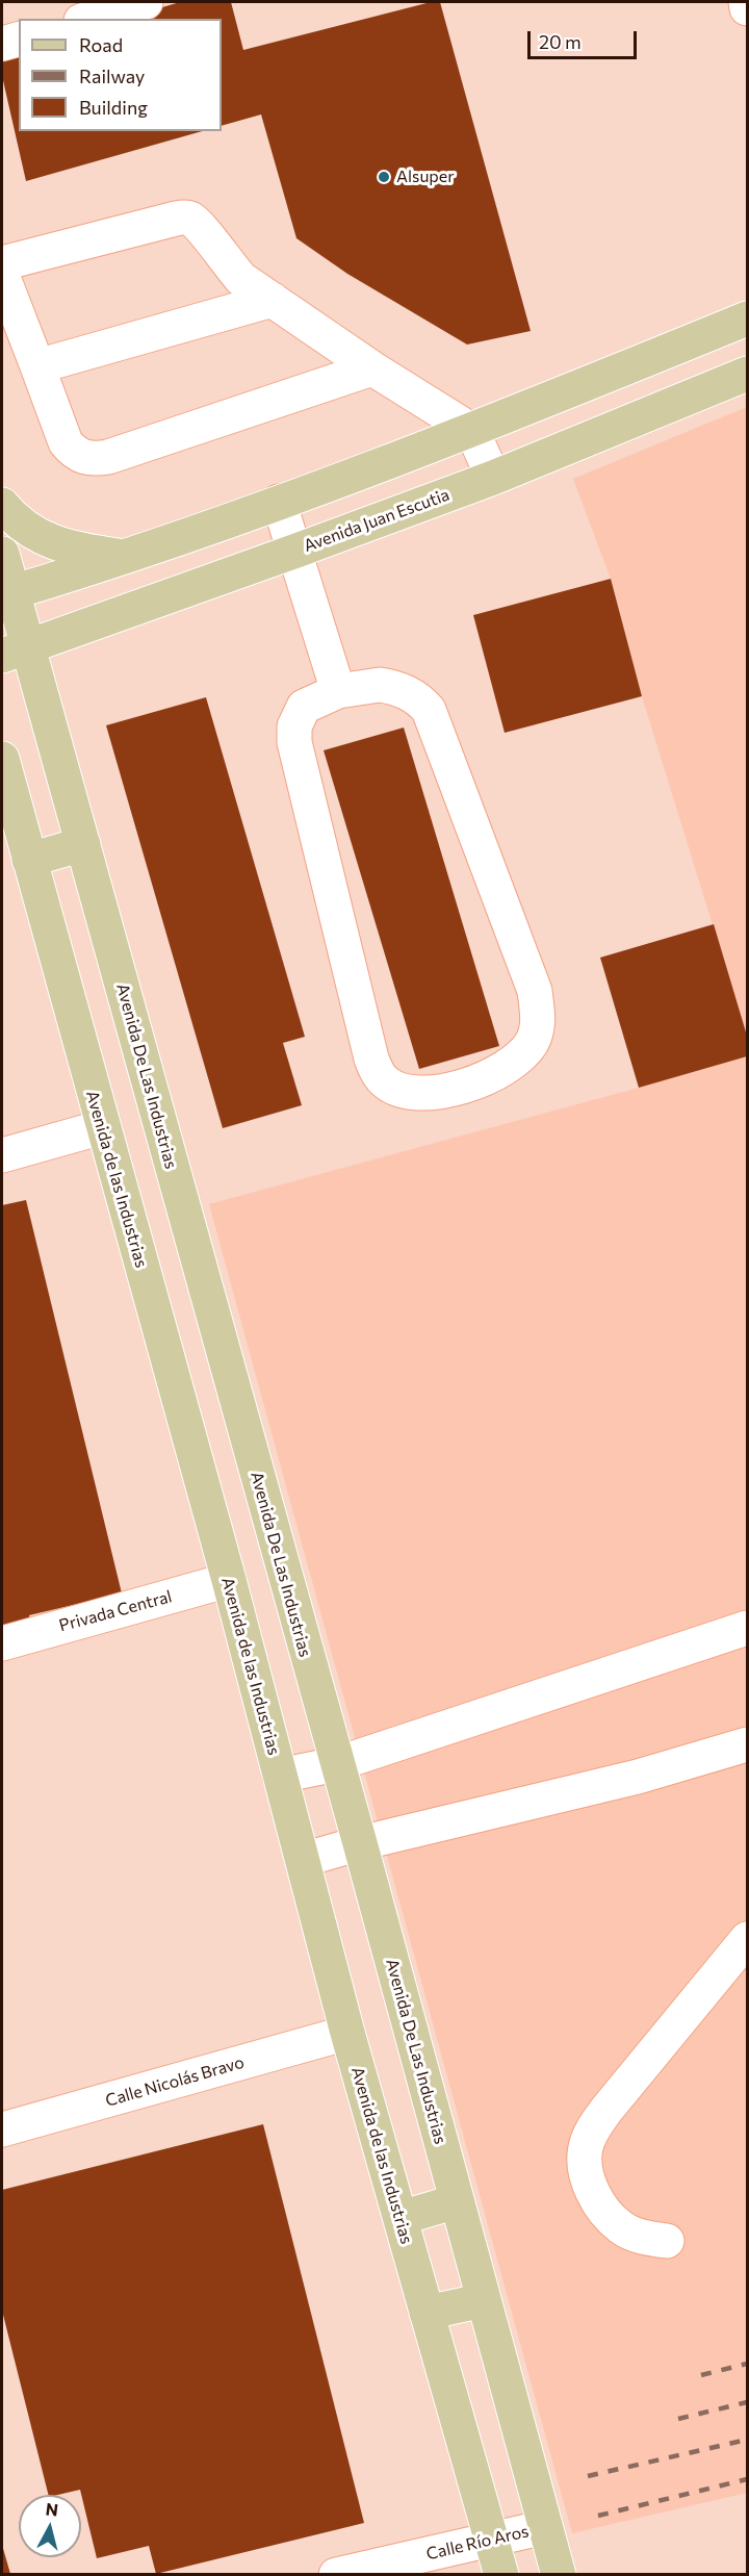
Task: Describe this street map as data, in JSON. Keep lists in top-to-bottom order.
{
  "streets": {
    "main road": ["Avenida Juan Escutia", "Avenida De Las Industrias", "Avenida de las Industrias"],
    "street": ["Privada Central", "Calle Nicolás Bravo", "Calle Río Aros"]
  },
  "crossings": [
    ["Avenida Juan Escutia", "Avenida De Las Industrias"],
    ["Avenida De Las Industrias", "Calle Río Aros"],
    ["Avenida de las Industrias", "Privada Central"],
    ["Avenida de las Industrias", "Calle Nicolás Bravo"],
    ["Avenida de las Industrias", "Calle Río Aros"]
  ],
  "places": ["Alsuper"],
  "legend": ["Road", "Railway", "Building"],
  "scale_bar": "20 m",
  "north": "top"
}
